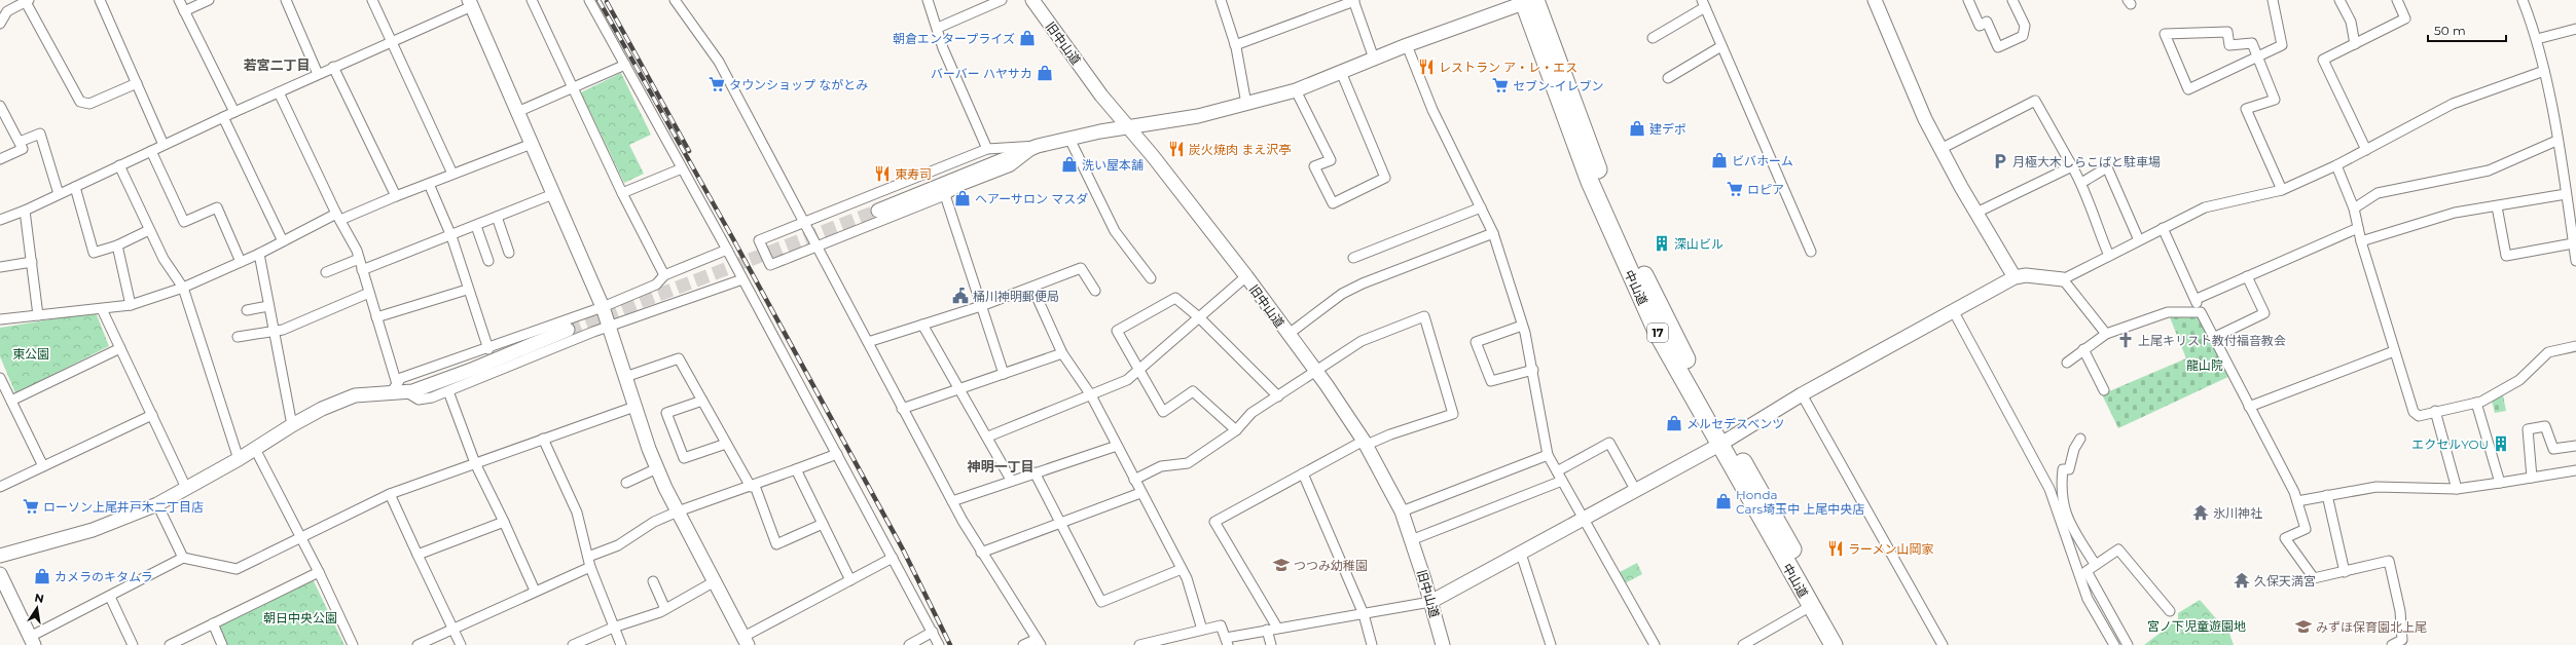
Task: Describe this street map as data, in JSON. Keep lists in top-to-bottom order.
{
  "streets": {
    "highway": ["中山道", "17"],
    "street": ["旧中山道"]
  },
  "districts": ["若宮二丁目", "神明一丁目"],
  "parks": [
    "東公園",
    "龍山院",
    "朝日中央公園",
    "宮ノ下児童遊園地"
  ],
  "places": {
    "shop": [
      "朝倉エンタープライズ",
      "バーバー ハヤサカ",
      "建デポ",
      "ビバホーム",
      "洗い屋本舗",
      "ヘアーサロン マスダ",
      "メルセデスベンツ",
      "Honda Cars埼玉中 上尾中央店",
      "カメラのキタムラ"
    ],
    "restaurant": [
      "レストラン ア・レ・エス",
      "炭火焼肉 まえ沢亭",
      "東寿司",
      "ラーメン山岡家"
    ],
    "supermarket": [
      "タウンショップ ながとみ",
      "セブン-イレブン",
      "ロピア",
      "ローソン上尾井戸木二丁目店"
    ],
    "parking": ["月極大木しらこばと駐車場"],
    "building": ["深山ビル", "エクセルYOU"],
    "public building": ["桶川神明郵便局"],
    "church": ["上尾キリスト教付福音教会"],
    "temple": ["氷川神社", "久保天満宮"],
    "school or university": ["つつみ幼稚園", "みずほ保育園北上尾"]
  },
  "scale_bar": "50 m",
  "north": "top"
}
